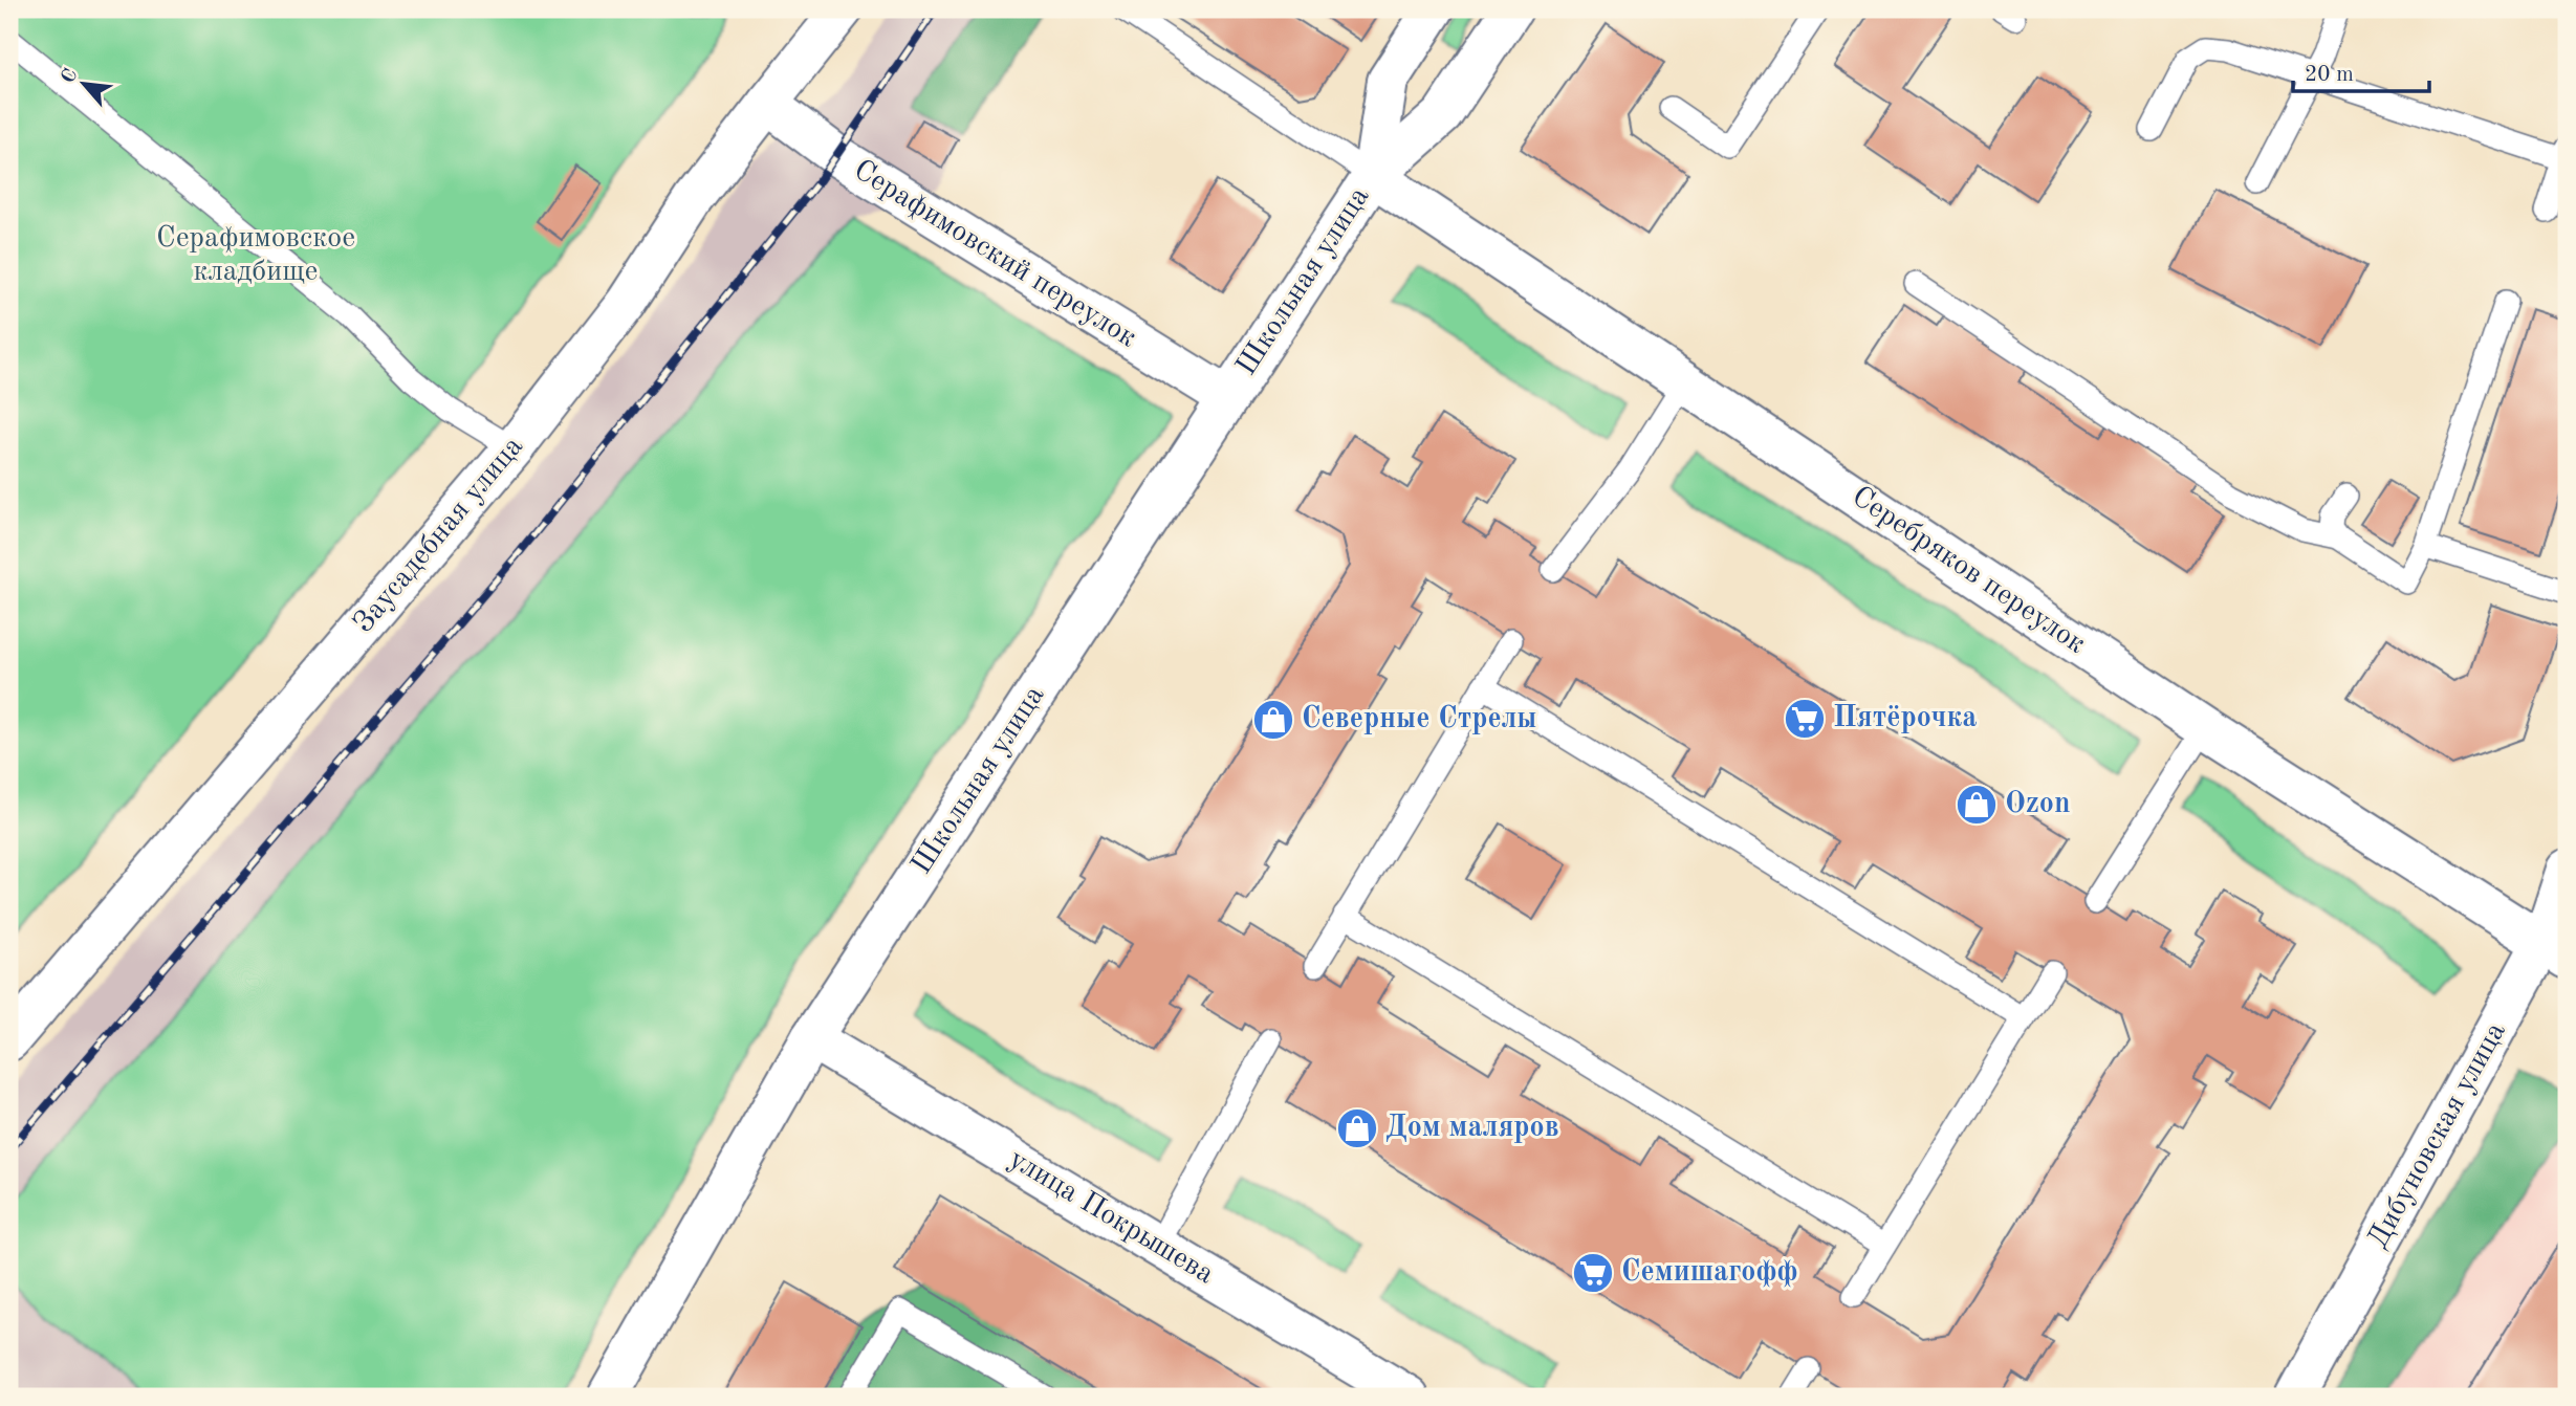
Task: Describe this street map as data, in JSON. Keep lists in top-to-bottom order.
{
  "streets": {
    "street": [
      "Серафимовский переулок",
      "Школьная улица",
      "Заусадебная улица",
      "Серебряков переулок",
      "Дибуновская улица",
      "улица Покрышева"
    ]
  },
  "crossings": [
    ["Серафимовский переулок", "Школьная улица"],
    ["Серафимовский переулок", "Заусадебная улица"],
    ["Школьная улица", "Серебряков переулок"],
    ["Школьная улица", "улица Покрышева"],
    ["Серебряков переулок", "Дибуновская улица"]
  ],
  "parks": ["Серафимовское кладбище"],
  "places": {
    "supermarket": ["Пятёрочка", "Семишагофф"],
    "shop": ["Северные Стрелы", "Ozon", "Дом маляров"]
  },
  "scale_bar": "20 m",
  "north": "top left"
}
